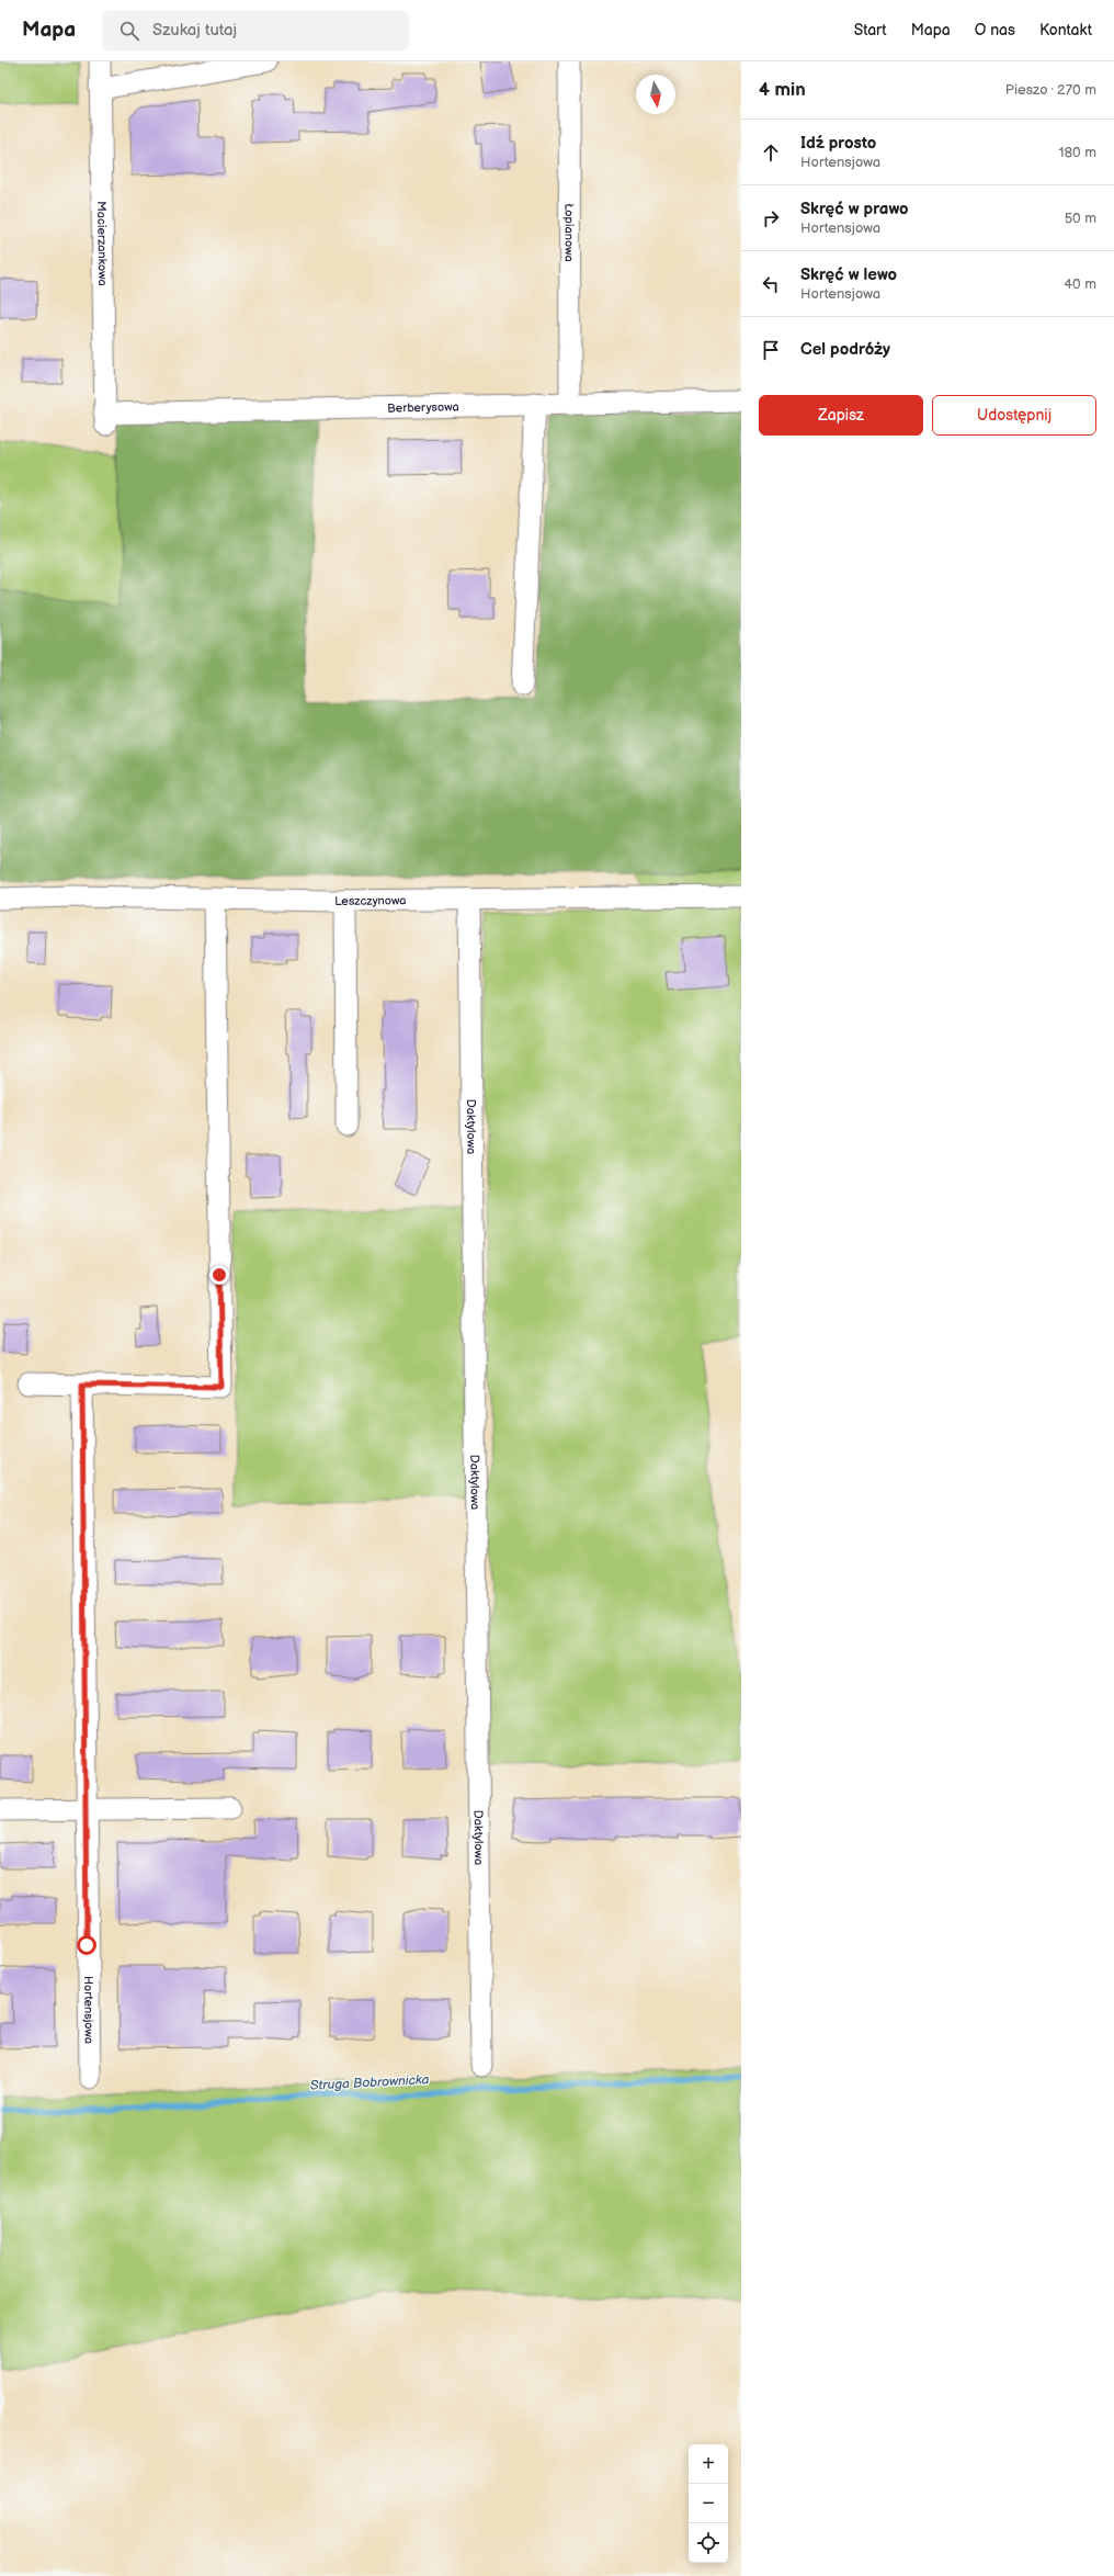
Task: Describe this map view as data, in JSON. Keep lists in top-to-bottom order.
{
  "streets": {
    "street": [
      "Łopianowa",
      "Macierzankowa",
      "Berberysowa",
      "Leszczynowa",
      "Daktylowa",
      "Hortensjowa"
    ]
  },
  "crossings": [
    ["Łopianowa", "Berberysowa"],
    ["Macierzankowa", "Berberysowa"],
    ["Leszczynowa", "Daktylowa"]
  ],
  "water": ["Struga Bobrownicka"],
  "north": "bottom",
  "page": {
    "header": "Mapa",
    "search": "Szukaj tutaj",
    "nav": [
      "Start",
      "Mapa",
      "O nas",
      "Kontakt"
    ],
    "heading": ["4 min", "Pieszo · 270 m"],
    "list": [
      ["Idź prosto", "Hortensjowa", "180 m"],
      ["Skręć w prawo", "Hortensjowa", "50 m"],
      ["Skręć w lewo", "Hortensjowa", "40 m"],
      "Cel podróży"
    ],
    "buttons": ["Zapisz", "Udostępnij"],
    "map_buttons": ["+", "−"]
  }
}
